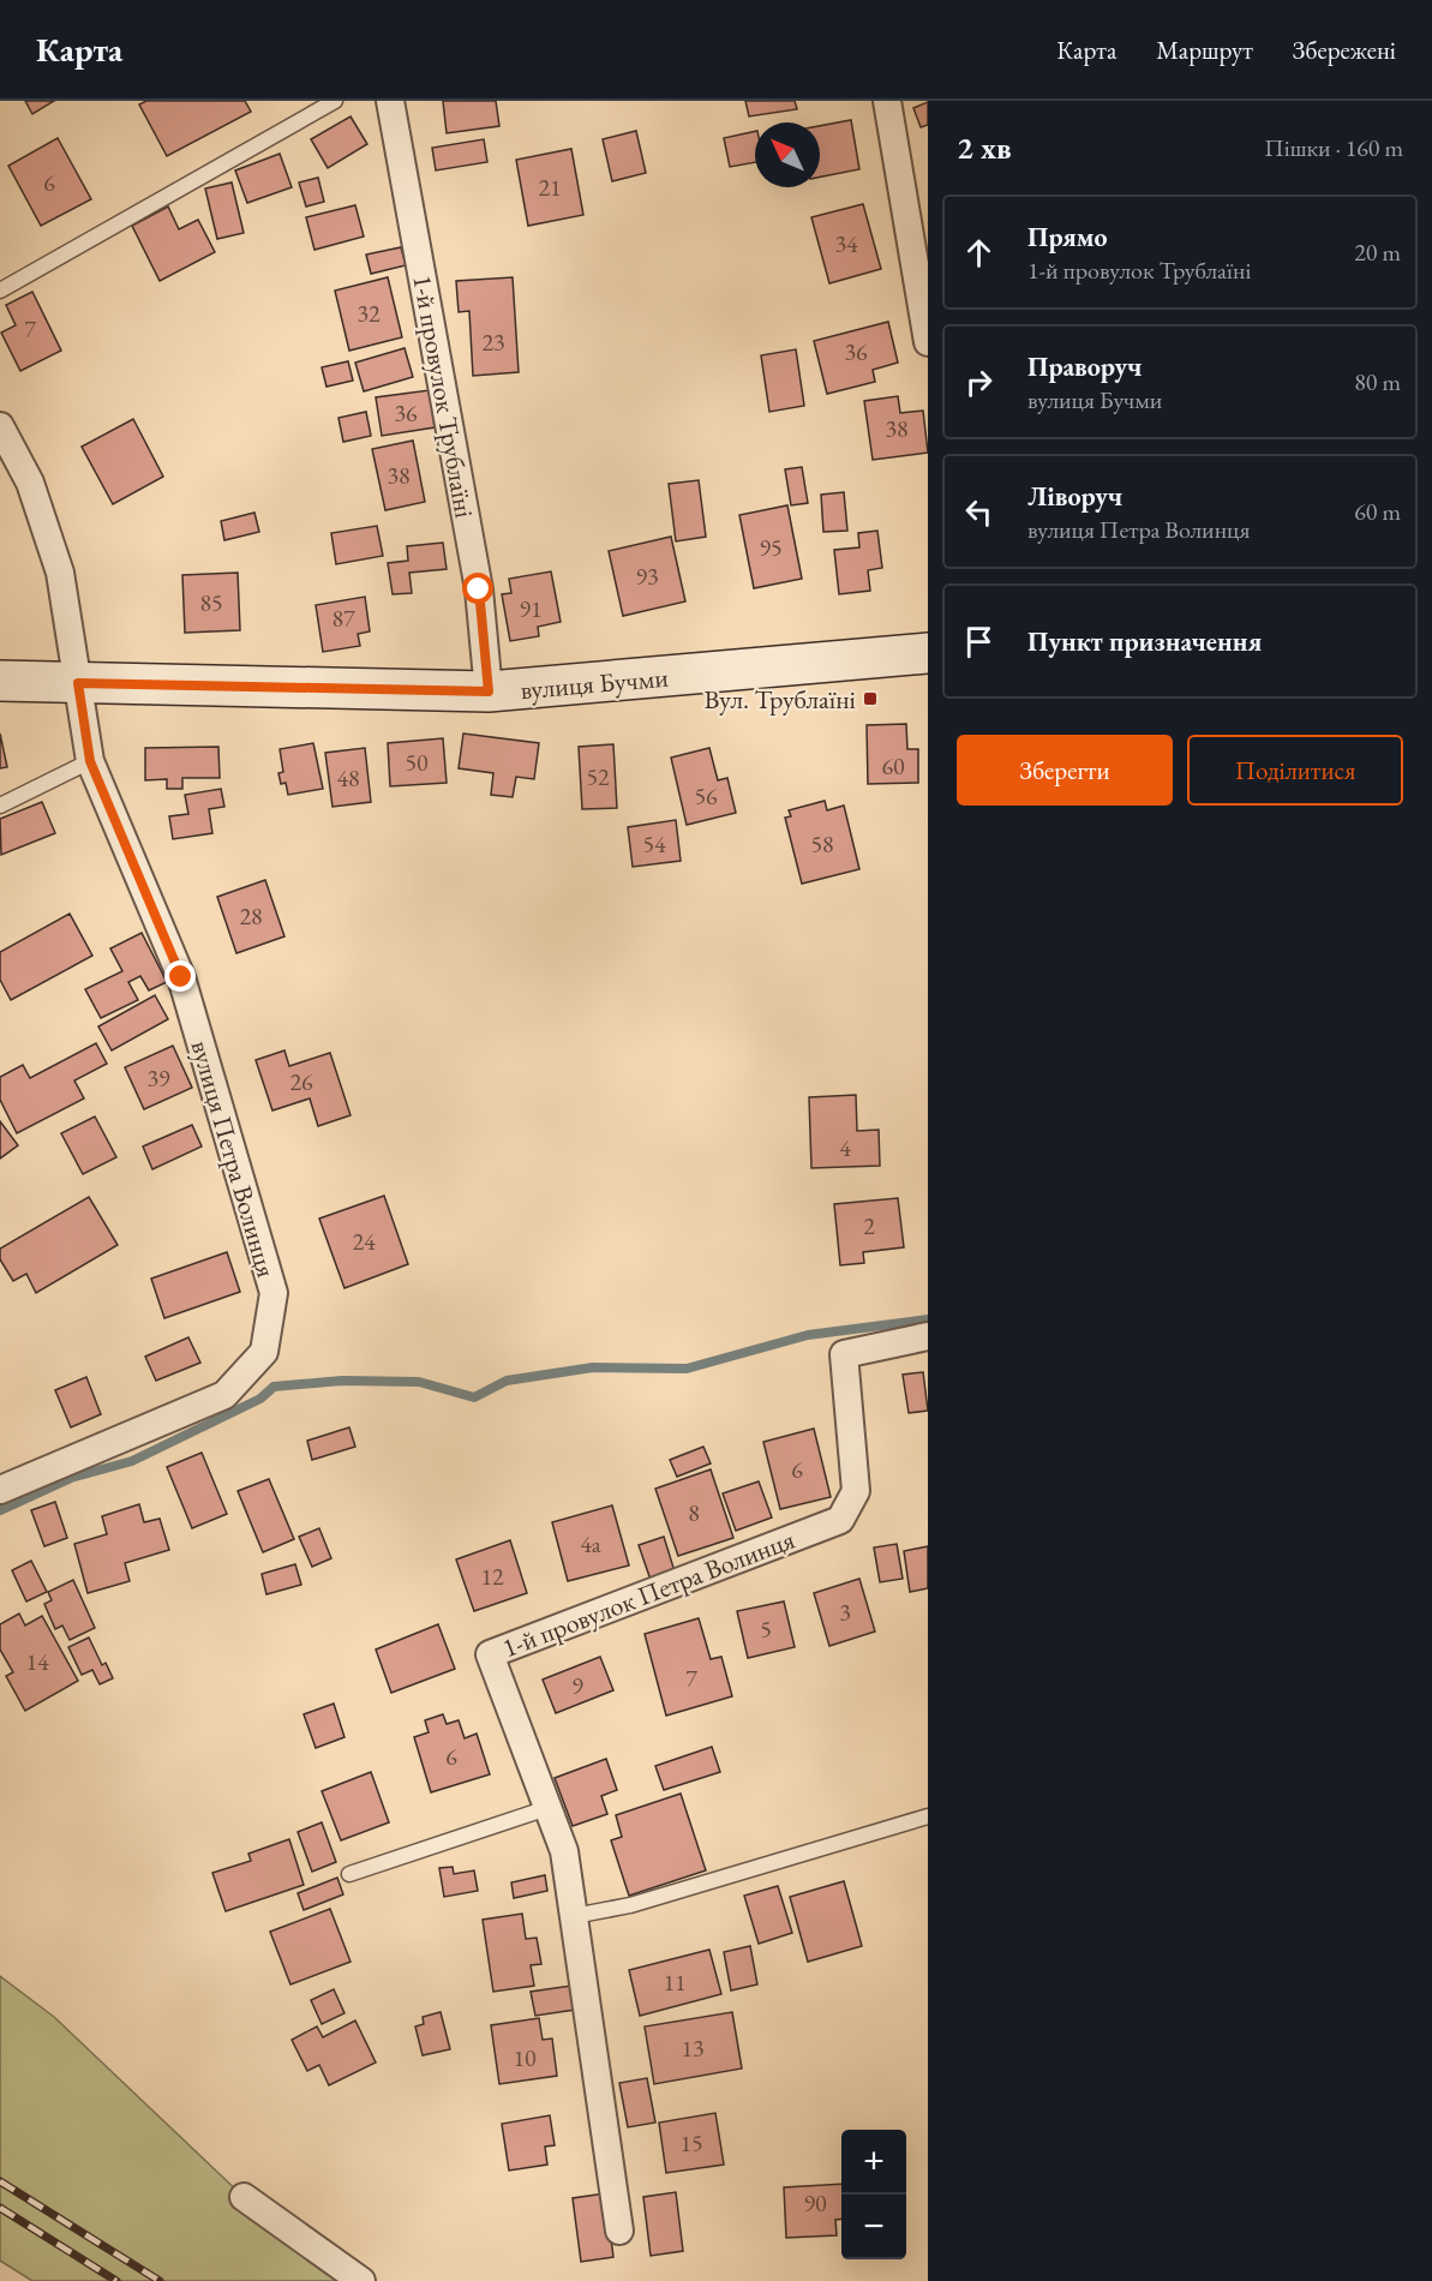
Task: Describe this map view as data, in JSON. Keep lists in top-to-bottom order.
{
  "streets": {
    "street": [
      "1-й провулок Трублаїні",
      "вулиця Бучми",
      "вулиця Петра Волинця",
      "1-й провулок Петра Волинця"
    ]
  },
  "crossings": [
    ["1-й провулок Трублаїні", "вулиця Бучми"],
    ["вулиця Бучми", "вулиця Петра Волинця"]
  ],
  "places": {
    "transit": ["Вул. Трублаїні"]
  },
  "house_numbers": [
    "6",
    "21",
    "34",
    "32",
    "7",
    "23",
    "36",
    "36",
    "38",
    "38",
    "95",
    "93",
    "85",
    "91",
    "87",
    "50",
    "60",
    "52",
    "48",
    "56",
    "54",
    "58",
    "28",
    "39",
    "26",
    "4",
    "2",
    "24",
    "6",
    "8",
    "4а",
    "12",
    "3",
    "5",
    "14",
    "7",
    "9",
    "6",
    "11",
    "13",
    "10",
    "15",
    "90"
  ],
  "north": "top left",
  "page": {
    "header": "Карта",
    "nav": ["Карта", "Маршрут", "Збережені"],
    "heading": ["2 хв", "Пішки · 160 m"],
    "list": [
      ["Прямо", "1-й провулок Трублаїні", "20 m"],
      ["Праворуч", "вулиця Бучми", "80 m"],
      ["Ліворуч", "вулиця Петра Волинця", "60 m"],
      "Пункт призначення"
    ],
    "buttons": ["Зберегти", "Поділитися"],
    "map_buttons": ["+", "−"]
  }
}
